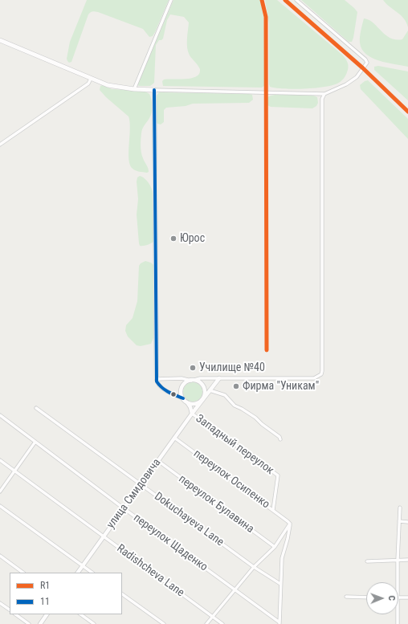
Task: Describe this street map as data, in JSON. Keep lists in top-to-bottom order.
{
  "streets": {
    "street": [
      "Западный переулок",
      "переулок Осипенко",
      "улица Смидовича",
      "переулок Булавина",
      "Dokuchayeva Lane",
      "переулок Щаденко",
      "Radishcheva Lane"
    ]
  },
  "crossings": [
    ["Западный переулок", "переулок Осипенко"],
    ["Западный переулок", "улица Смидовича"],
    ["переулок Осипенко", "улица Смидовича"],
    ["улица Смидовича", "переулок Булавина"],
    ["улица Смидовича", "Dokuchayeva Lane"],
    ["улица Смидовича", "переулок Щаденко"],
    ["улица Смидовича", "Radishcheva Lane"]
  ],
  "places": ["Юрос", "Училище №40", "Фирма \"Уникам\""],
  "lines": ["transit line R1", "transit line 11"],
  "legend": ["R1", "11"],
  "north": "right"
}
